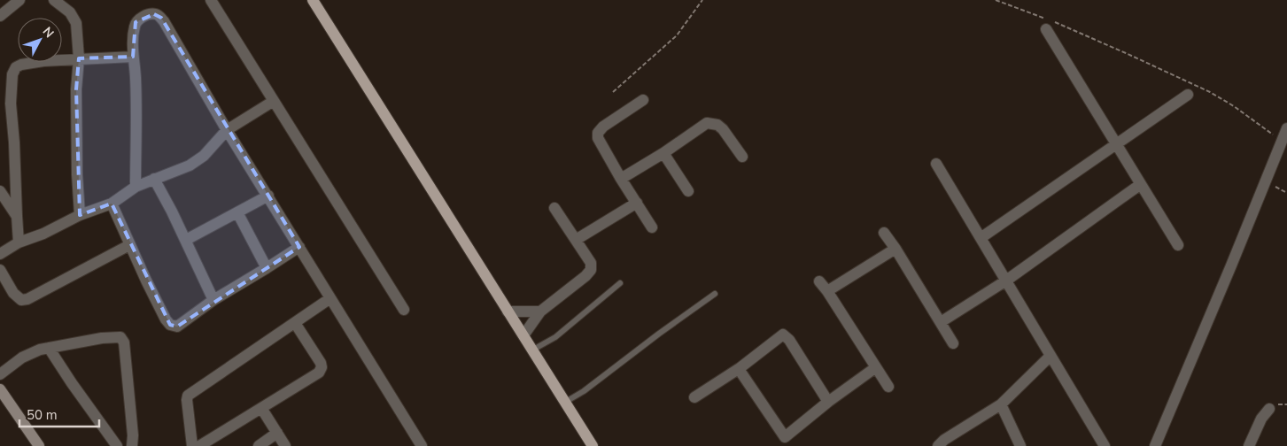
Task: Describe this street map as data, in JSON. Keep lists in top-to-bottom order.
{
  "scale_bar": "50 m",
  "north": "top right"
}
